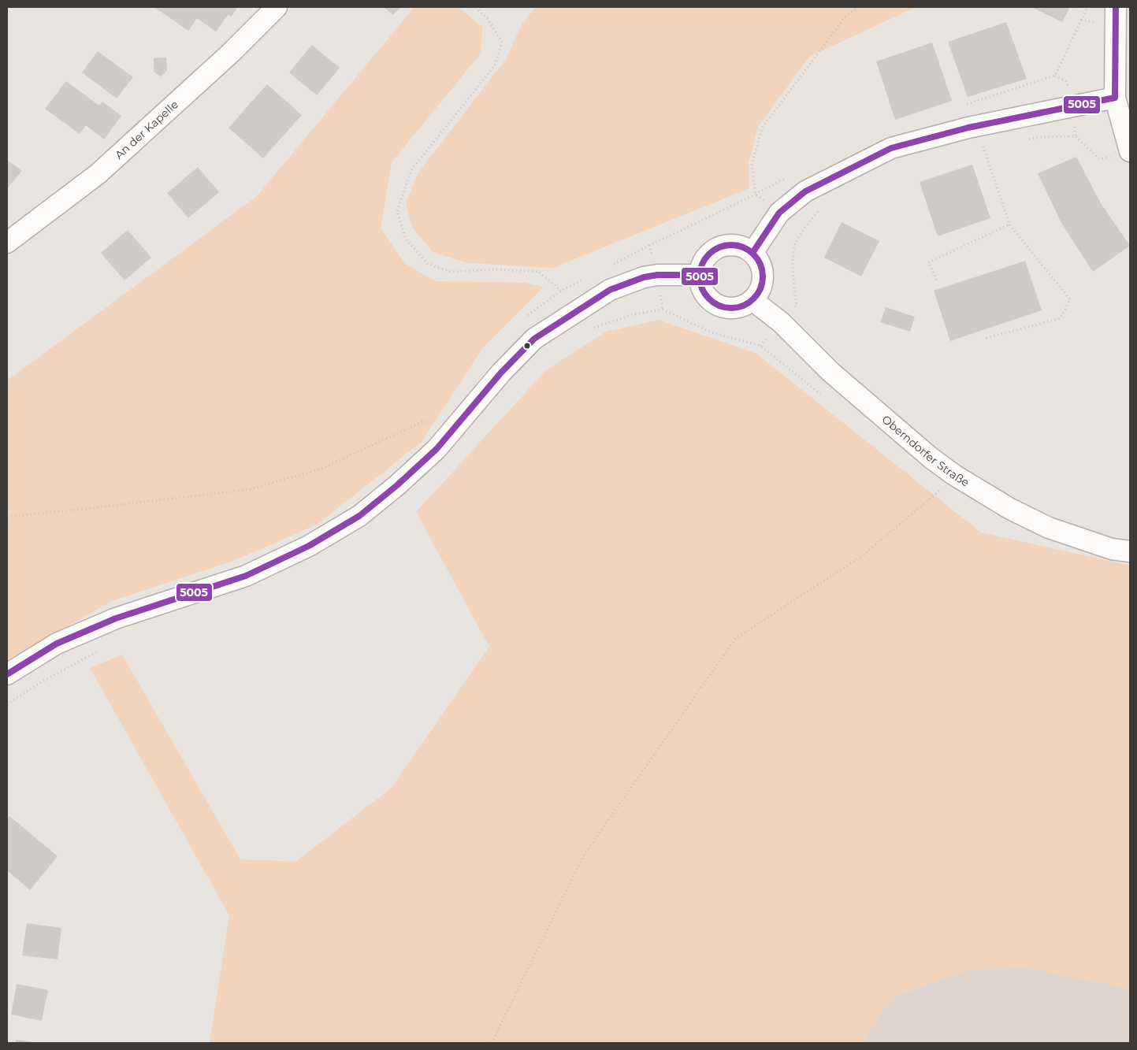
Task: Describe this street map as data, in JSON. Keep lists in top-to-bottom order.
{
  "streets": {
    "street": ["An der Kapelle", "Oberndorfer Straße"]
  },
  "lines": ["transit line 5005"]
}
